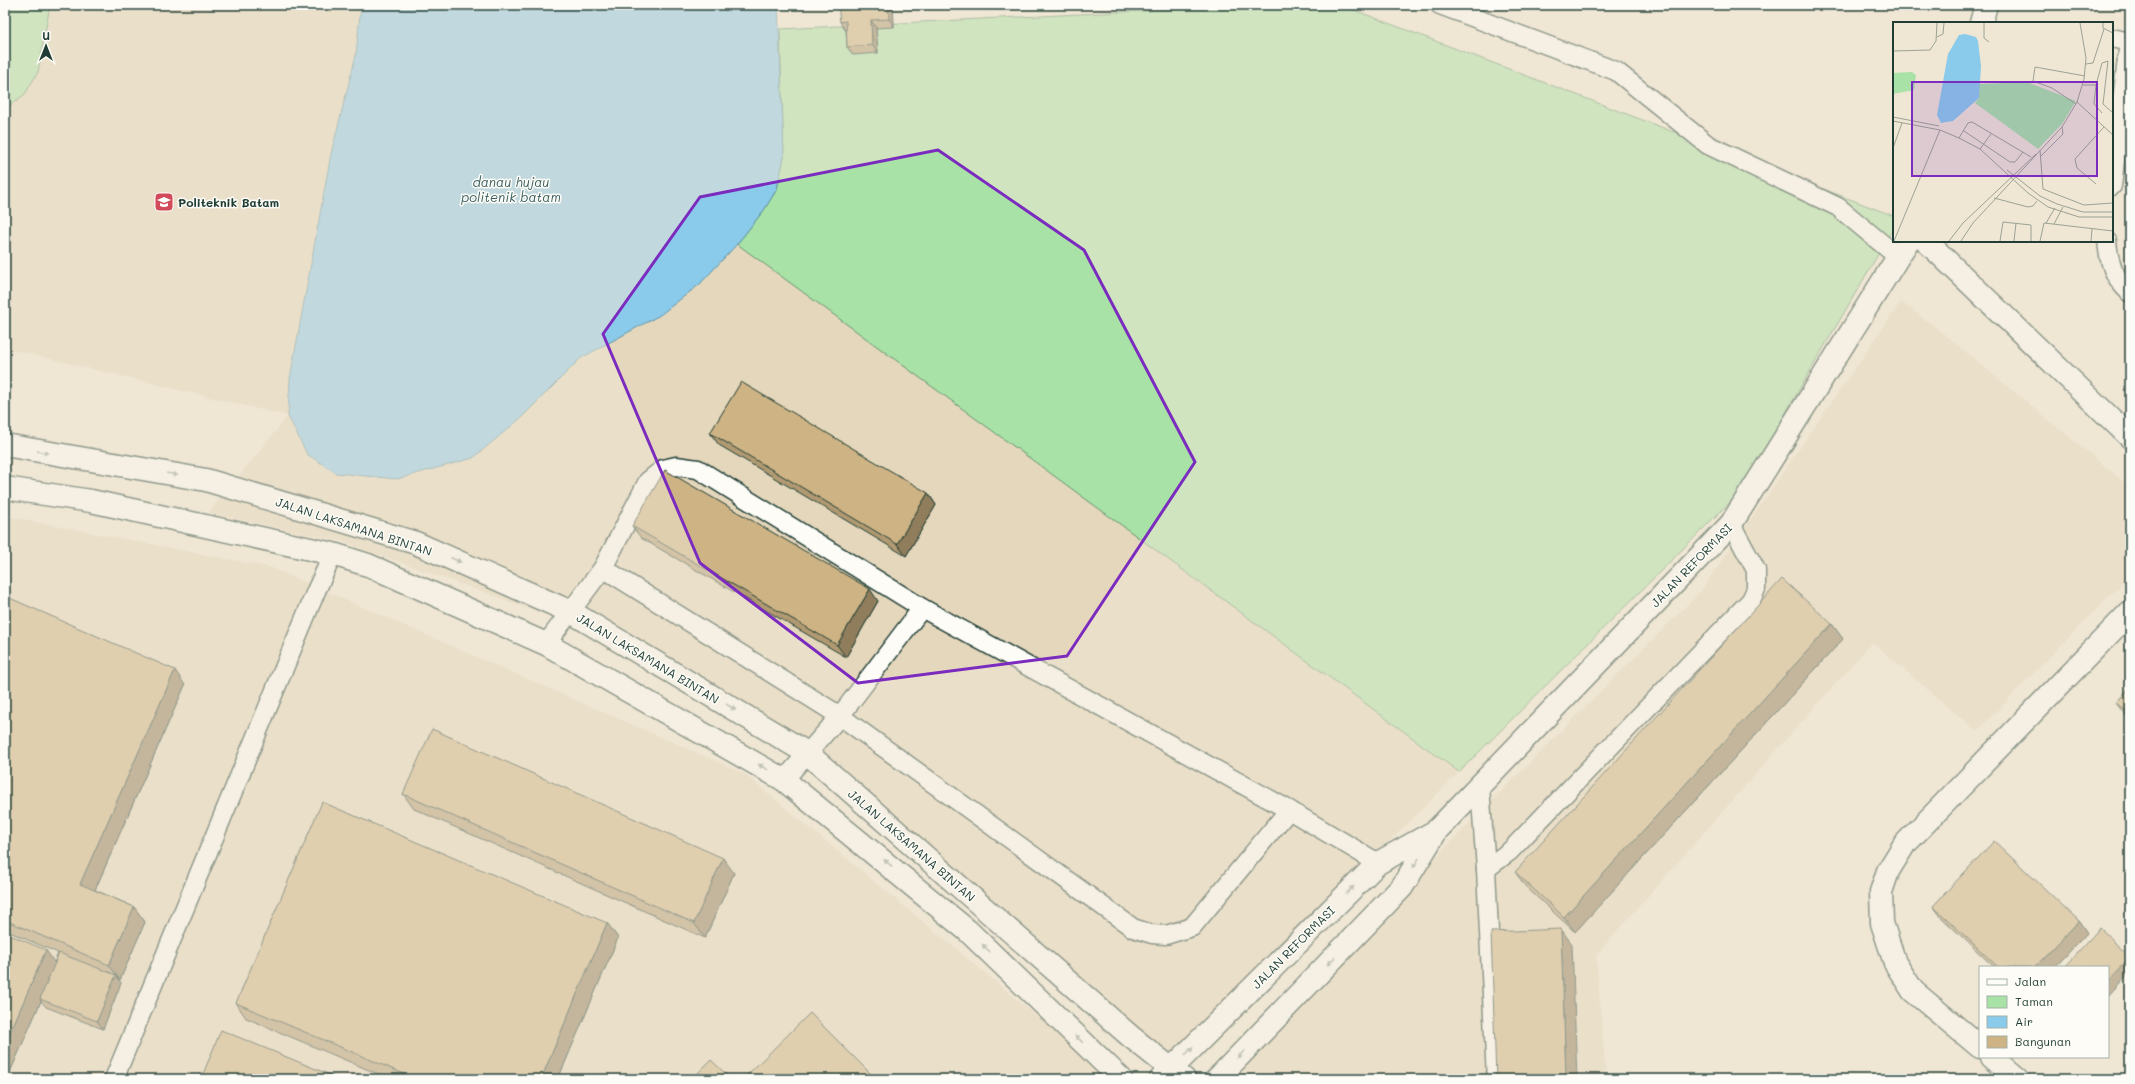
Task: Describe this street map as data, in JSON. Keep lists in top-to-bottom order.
{
  "streets": {
    "main road": ["JALAN LAKSAMANA BINTAN", "JALAN REFORMASI"]
  },
  "crossings": [
    ["JALAN LAKSAMANA BINTAN", "JALAN REFORMASI"]
  ],
  "water": ["danau hujau politenik batam"],
  "places": {
    "school or university": ["Politeknik Batam"]
  },
  "legend": [
    "Jalan",
    "Taman",
    "Air",
    "Bangunan"
  ],
  "north": "top"
}
